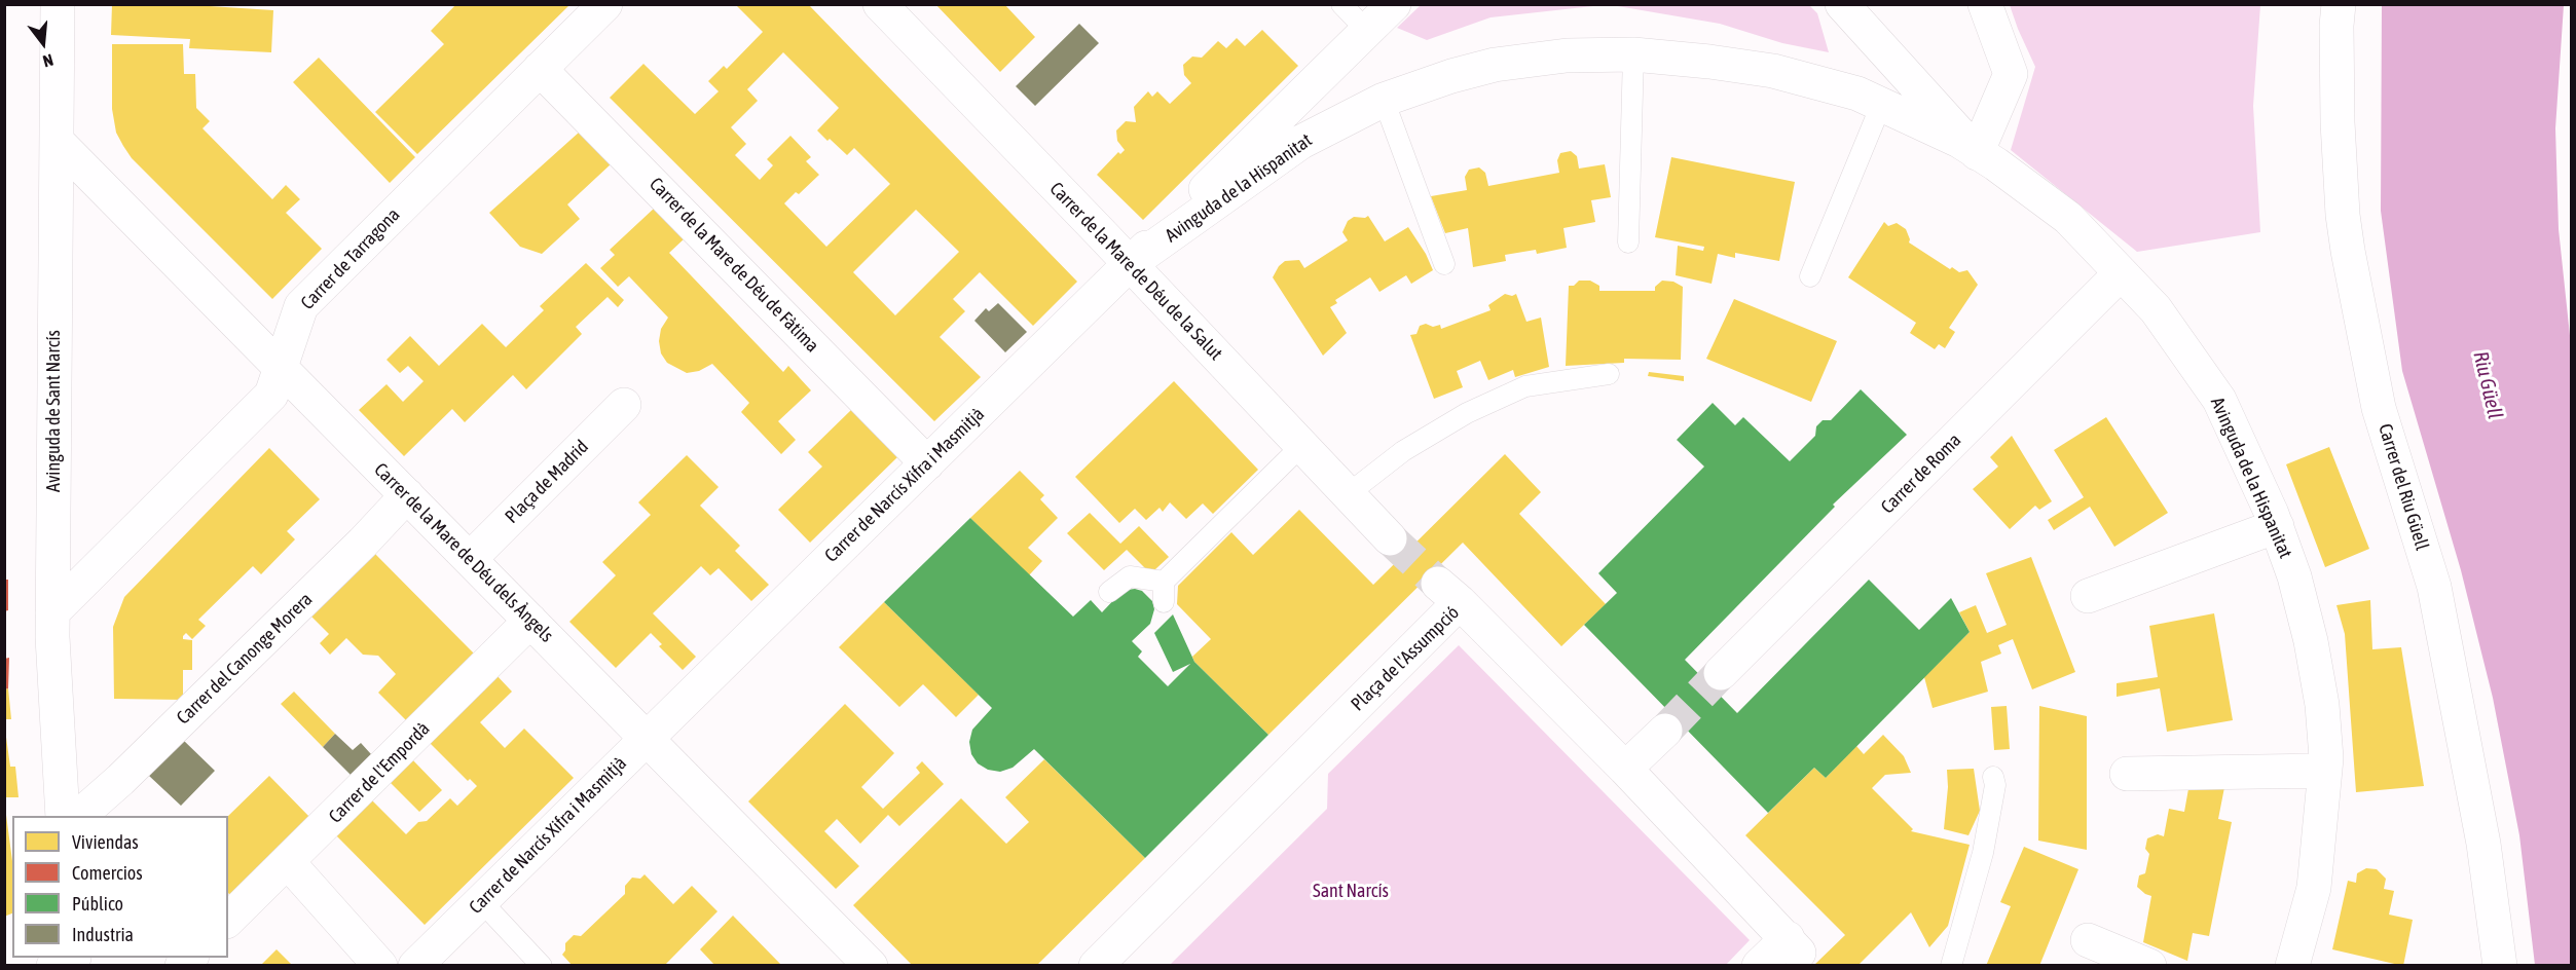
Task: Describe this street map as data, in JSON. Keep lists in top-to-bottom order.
{
  "streets": {
    "street": [
      "Avinguda de la Hispanitat",
      "Carrer de Tarragona",
      "Carrer de la Mare de Déu de Fàtima",
      "Carrer de la Mare de Déu de la Salut",
      "Avinguda de Sant Narcís",
      "Carrer de Roma",
      "Plaça de Madrid",
      "Carrer de Narcís Xifra i Masmitjà",
      "Carrer del Riu Güell",
      "Carrer de la Mare de Déu dels Àngels",
      "Carrer del Canonge Morera",
      "Plaça de l'Assumpció",
      "Carrer de l'Empordà"
    ]
  },
  "crossings": [
    ["Avinguda de la Hispanitat", "Carrer de la Mare de Déu de la Salut"],
    ["Avinguda de la Hispanitat", "Carrer de Roma"],
    ["Avinguda de la Hispanitat", "Carrer de Narcís Xifra i Masmitjà"],
    ["Carrer de Tarragona", "Carrer de la Mare de Déu de Fàtima"],
    ["Carrer de Tarragona", "Avinguda de Sant Narcís"],
    ["Carrer de Tarragona", "Carrer de la Mare de Déu dels Àngels"],
    ["Carrer de la Mare de Déu de Fàtima", "Carrer de Narcís Xifra i Masmitjà"],
    ["Carrer de la Mare de Déu de la Salut", "Carrer de Narcís Xifra i Masmitjà"],
    ["Avinguda de Sant Narcís", "Carrer de la Mare de Déu dels Àngels"],
    ["Plaça de Madrid", "Carrer de la Mare de Déu dels Àngels"],
    ["Carrer de Narcís Xifra i Masmitjà", "Carrer de la Mare de Déu dels Àngels"],
    ["Carrer de la Mare de Déu dels Àngels", "Carrer del Canonge Morera"],
    ["Carrer de la Mare de Déu dels Àngels", "Carrer de l'Empordà"]
  ],
  "water": ["Riu Güell"],
  "parks": ["Sant Narcís"],
  "legend": [
    "Viviendas",
    "Comercios",
    "Público",
    "Industria"
  ],
  "north": "bottom"
}
